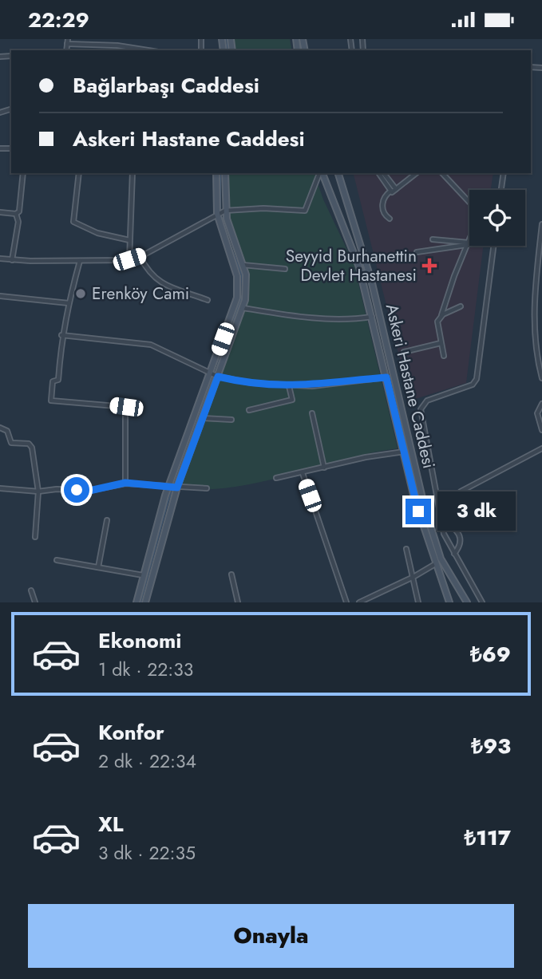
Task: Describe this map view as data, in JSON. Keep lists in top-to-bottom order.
{
  "streets": {
    "street": ["Askeri Hastane Caddesi"]
  },
  "places": {
    "health": ["Seyyid Burhanettin Devlet Hastanesi"],
    "other": ["Erenköy Cami"]
  },
  "page": {
    "status": "22:29",
    "banner": ["Bağlarbaşı Caddesi", "Askeri Hastane Caddesi"],
    "bubble": "3 dk",
    "list": [
      {
        "name": "Ekonomi",
        "note": "1 dk · 22:33",
        "value": "₺69"
      },
      {
        "name": "Konfor",
        "note": "2 dk · 22:34",
        "value": "₺93"
      },
      {
        "name": "XL",
        "note": "3 dk · 22:35",
        "value": "₺117"
      }
    ],
    "buttons": "Onayla"
  }
}
